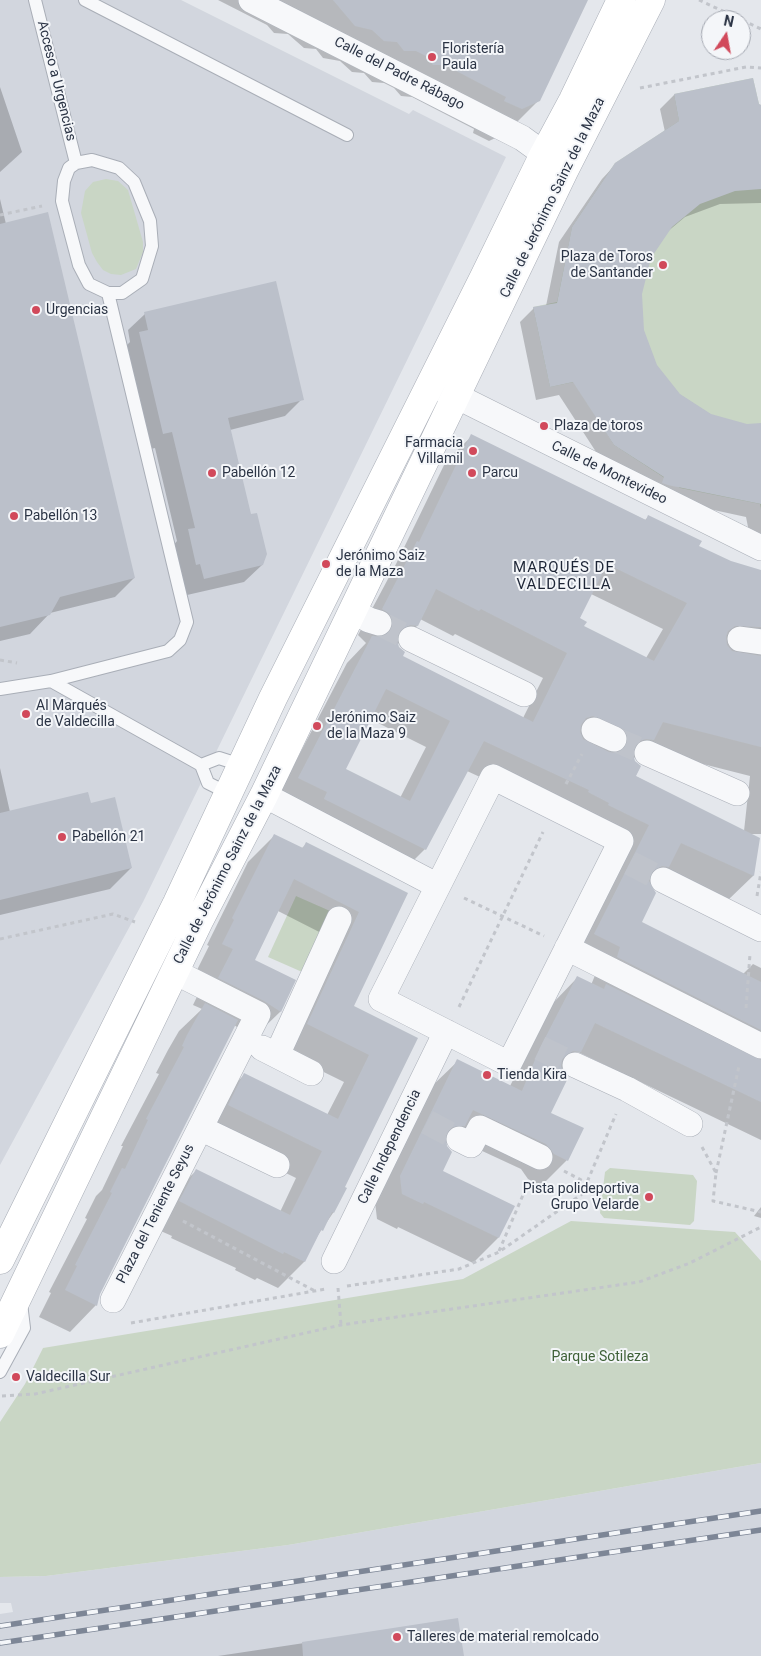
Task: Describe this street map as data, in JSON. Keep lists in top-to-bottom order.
{
  "streets": {
    "main road": ["Calle de Jerónimo Sainz de la Maza"],
    "street": [
      "Calle del Padre Rábago",
      "Calle de Montevideo",
      "Calle Independencia",
      "Plaza del Teniente Seyus"
    ],
    "lane": ["Acceso a Urgencias"]
  },
  "crossings": [
    ["Calle del Padre Rábago", "Calle de Jerónimo Sainz de la Maza"],
    ["Calle de Jerónimo Sainz de la Maza", "Calle de Montevideo"],
    ["Calle de Jerónimo Sainz de la Maza", "Plaza del Teniente Seyus"]
  ],
  "districts": ["MARQUÉS DE VALDECILLA"],
  "parks": ["Parque Sotileza"],
  "places": [
    "Floristería Paula",
    "Plaza de Toros de Santander",
    "Urgencias",
    "Plaza de toros",
    "Farmacia Villamil",
    "Pabellón 12",
    "Parcu",
    "Pabellón 13",
    "Jerónimo Saiz de la Maza",
    "Al Marqués de Valdecilla",
    "Jerónimo Saiz de la Maza 9",
    "Pabellón 21",
    "Tienda Kira",
    "Pista polideportiva Grupo Velarde",
    "Valdecilla Sur",
    "Talleres de material remolcado"
  ],
  "north": "top"
}
